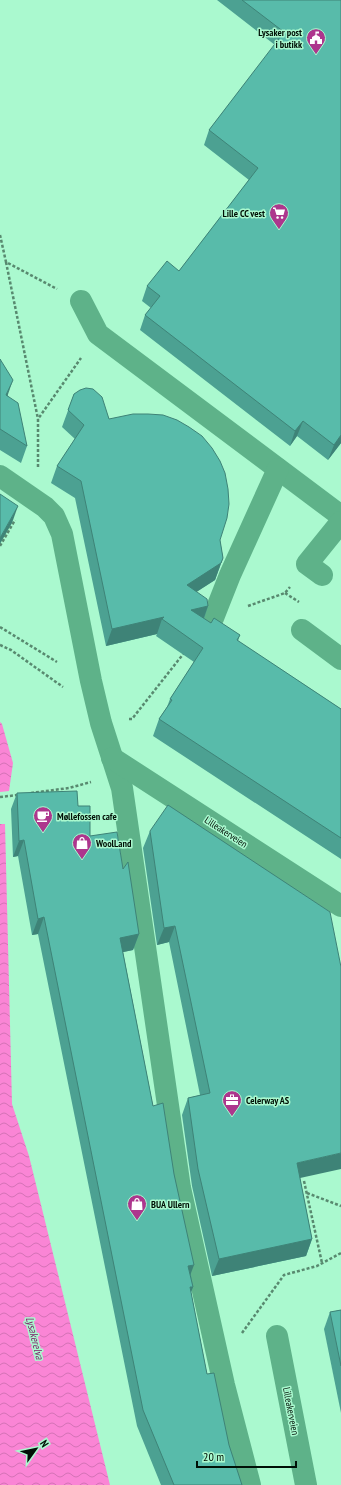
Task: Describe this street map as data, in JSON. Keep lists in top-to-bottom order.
{
  "streets": {
    "street": ["Lilleakerveien"]
  },
  "water": ["Lysakerelva"],
  "places": {
    "public building": ["Lysaker post i butikk"],
    "supermarket": ["Lille CC vest"],
    "cafe": ["Møllefossen cafe"],
    "shop": ["WoolLand", "BUA Ullern"],
    "office": ["Celerway AS"]
  },
  "scale_bar": "20 m",
  "north": "top right"
}
